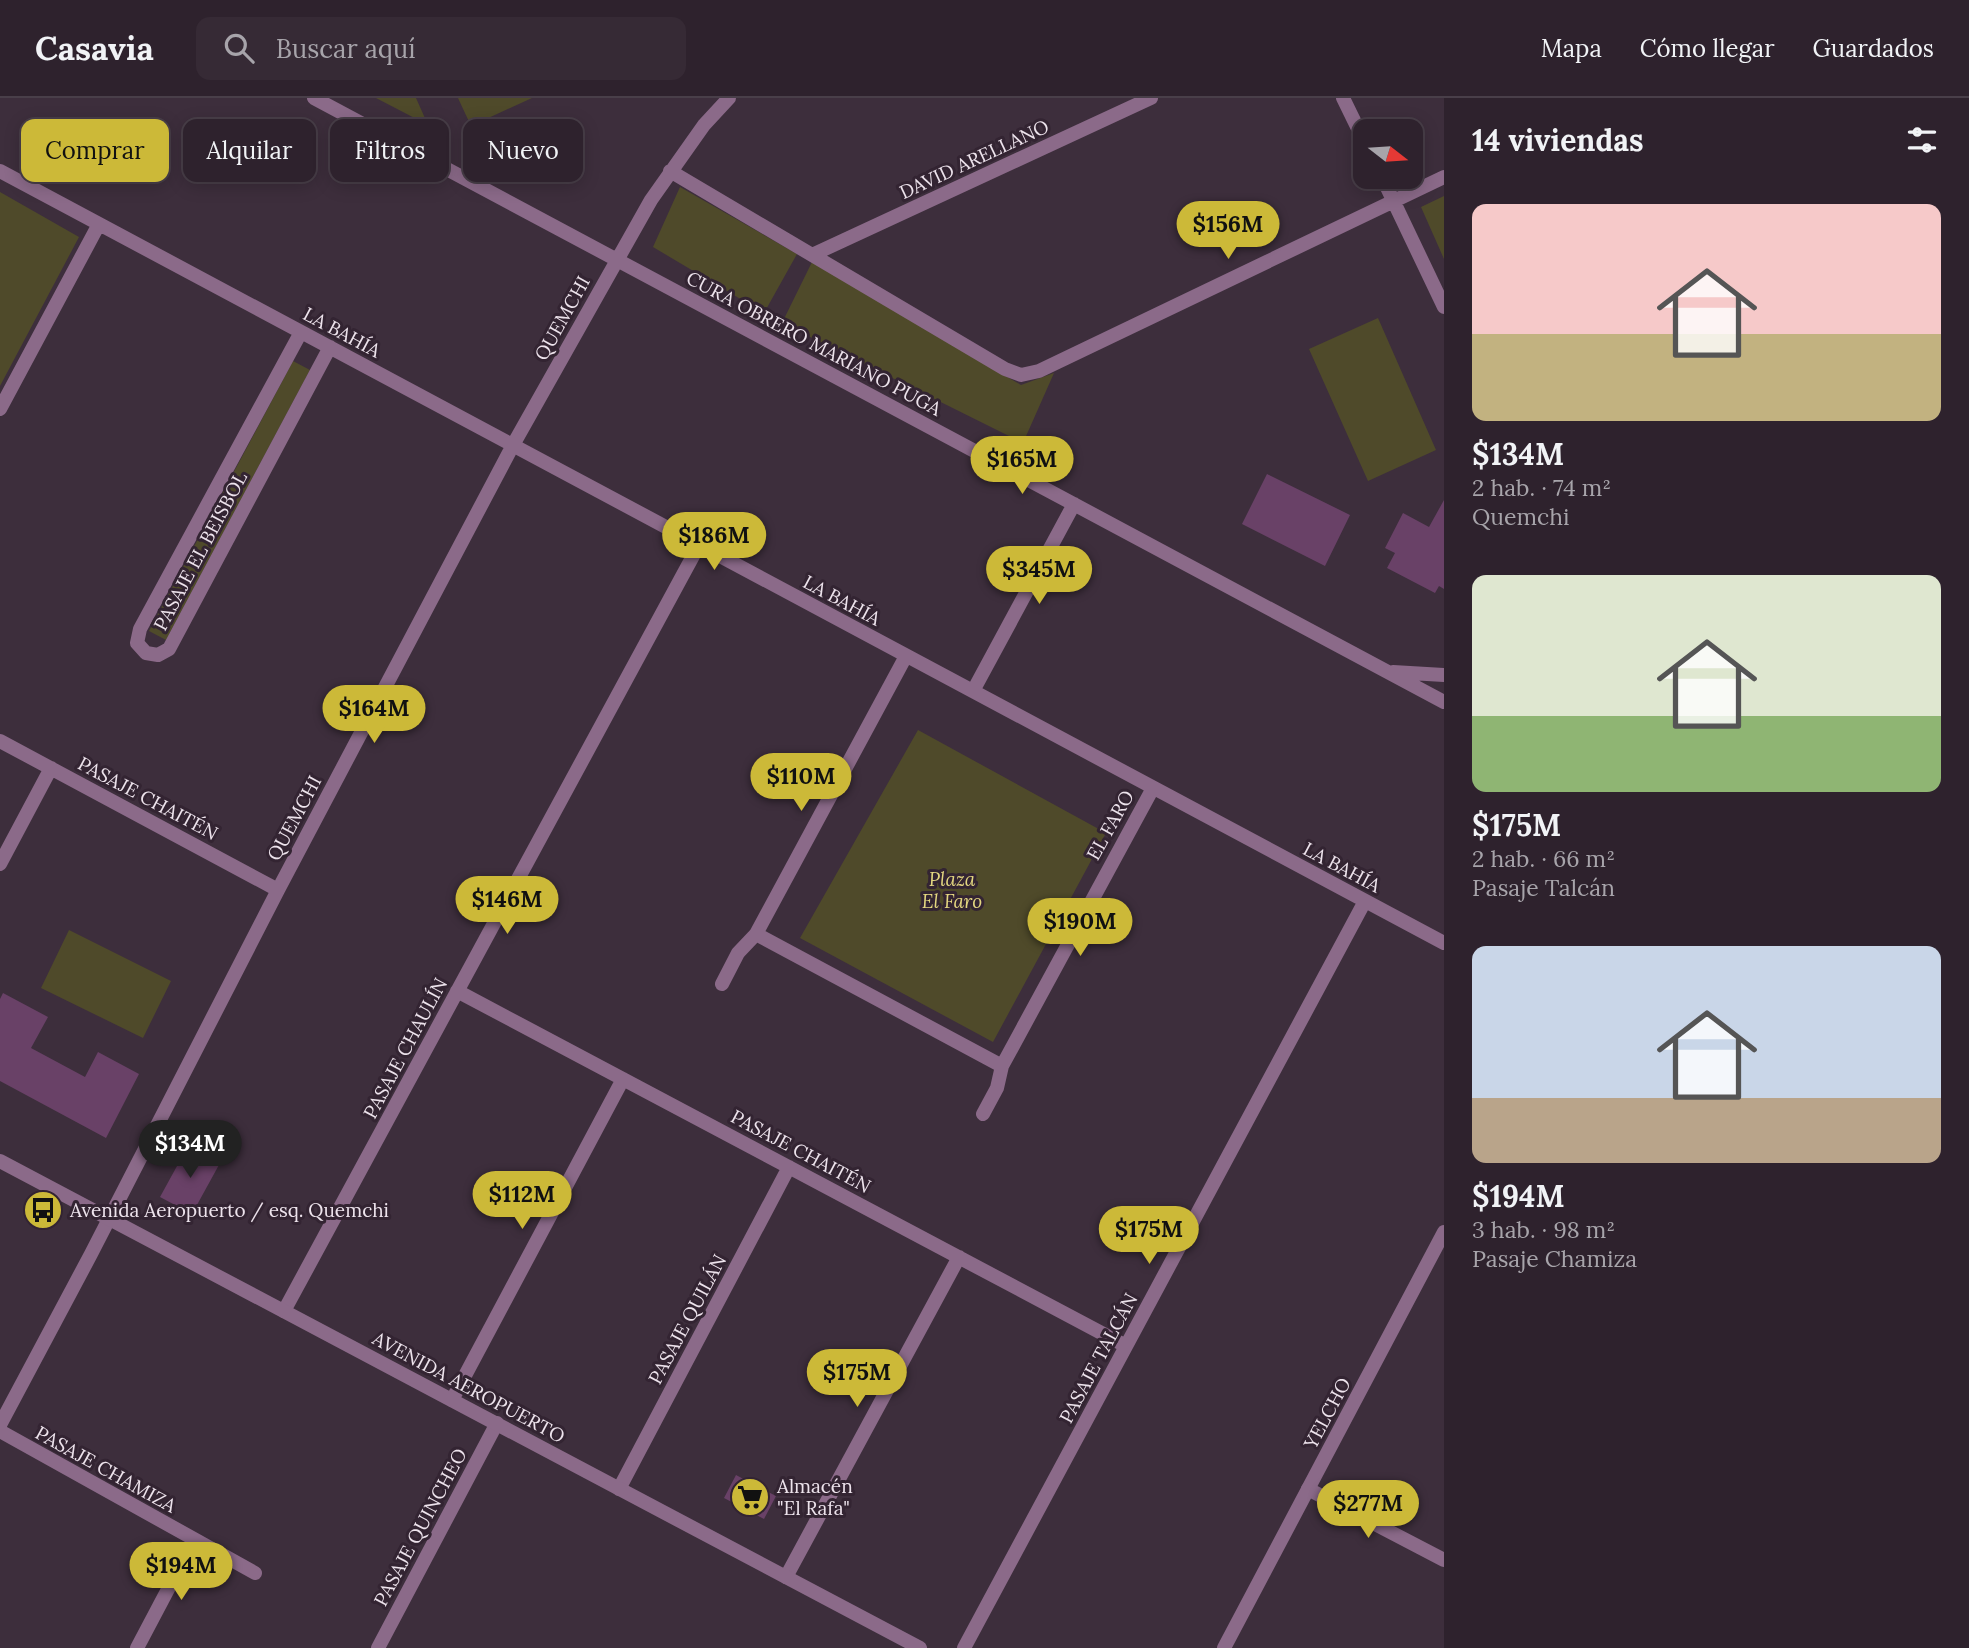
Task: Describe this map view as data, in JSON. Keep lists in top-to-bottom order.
{
  "streets": {
    "street": [
      "DAVID ARELLANO",
      "QUEMCHI",
      "LA BAHÍA",
      "CURA OBRERO MARIANO PUGA",
      "PASAJE EL BEISBOL",
      "PASAJE CHAITÉN",
      "EL FARO",
      "PASAJE CHAULÍN",
      "PASAJE QUILÁN",
      "PASAJE TALCÁN",
      "AVENIDA AEROPUERTO",
      "YELCHO",
      "PASAJE CHAMIZA",
      "PASAJE QUINCHEO"
    ]
  },
  "crossings": [
    ["QUEMCHI", "LA BAHÍA"],
    ["QUEMCHI", "CURA OBRERO MARIANO PUGA"],
    ["QUEMCHI", "PASAJE CHAITÉN"],
    ["QUEMCHI", "AVENIDA AEROPUERTO"],
    ["LA BAHÍA", "PASAJE EL BEISBOL"],
    ["LA BAHÍA", "EL FARO"],
    ["LA BAHÍA", "PASAJE CHAULÍN"],
    ["LA BAHÍA", "PASAJE TALCÁN"],
    ["PASAJE CHAITÉN", "PASAJE CHAULÍN"],
    ["PASAJE CHAITÉN", "PASAJE QUILÁN"],
    ["PASAJE CHAITÉN", "PASAJE TALCÁN"],
    ["PASAJE CHAULÍN", "AVENIDA AEROPUERTO"],
    ["PASAJE QUILÁN", "AVENIDA AEROPUERTO"],
    ["AVENIDA AEROPUERTO", "PASAJE QUINCHEO"]
  ],
  "parks": ["Plaza El Faro"],
  "places": {
    "bus stop": ["Avenida Aeropuerto / esq. Quemchi"],
    "supermarket": ["Almacén \"El Rafa\""]
  },
  "north": "right",
  "page": {
    "header": "Casavia",
    "search": "Buscar aquí",
    "nav": ["Mapa", "Cómo llegar", "Guardados"],
    "heading": "14 viviendas",
    "chip": [
      "Comprar",
      "Alquilar",
      "Filtros",
      "Nuevo"
    ],
    "list": [
      {
        "name": "$134M",
        "note": "2 hab. · 74 m² · Quemchi"
      },
      {
        "name": "$175M",
        "note": "2 hab. · 66 m² · Pasaje Talcán"
      },
      {
        "name": "$194M",
        "note": "3 hab. · 98 m² · Pasaje Chamiza"
      }
    ],
    "price": [
      "$156M",
      "$165M",
      "$186M",
      "$345M",
      "$164M",
      "$110M",
      "$146M",
      "$190M",
      "$134M",
      "$112M",
      "$175M",
      "$175M",
      "$277M",
      "$194M"
    ]
  }
}
